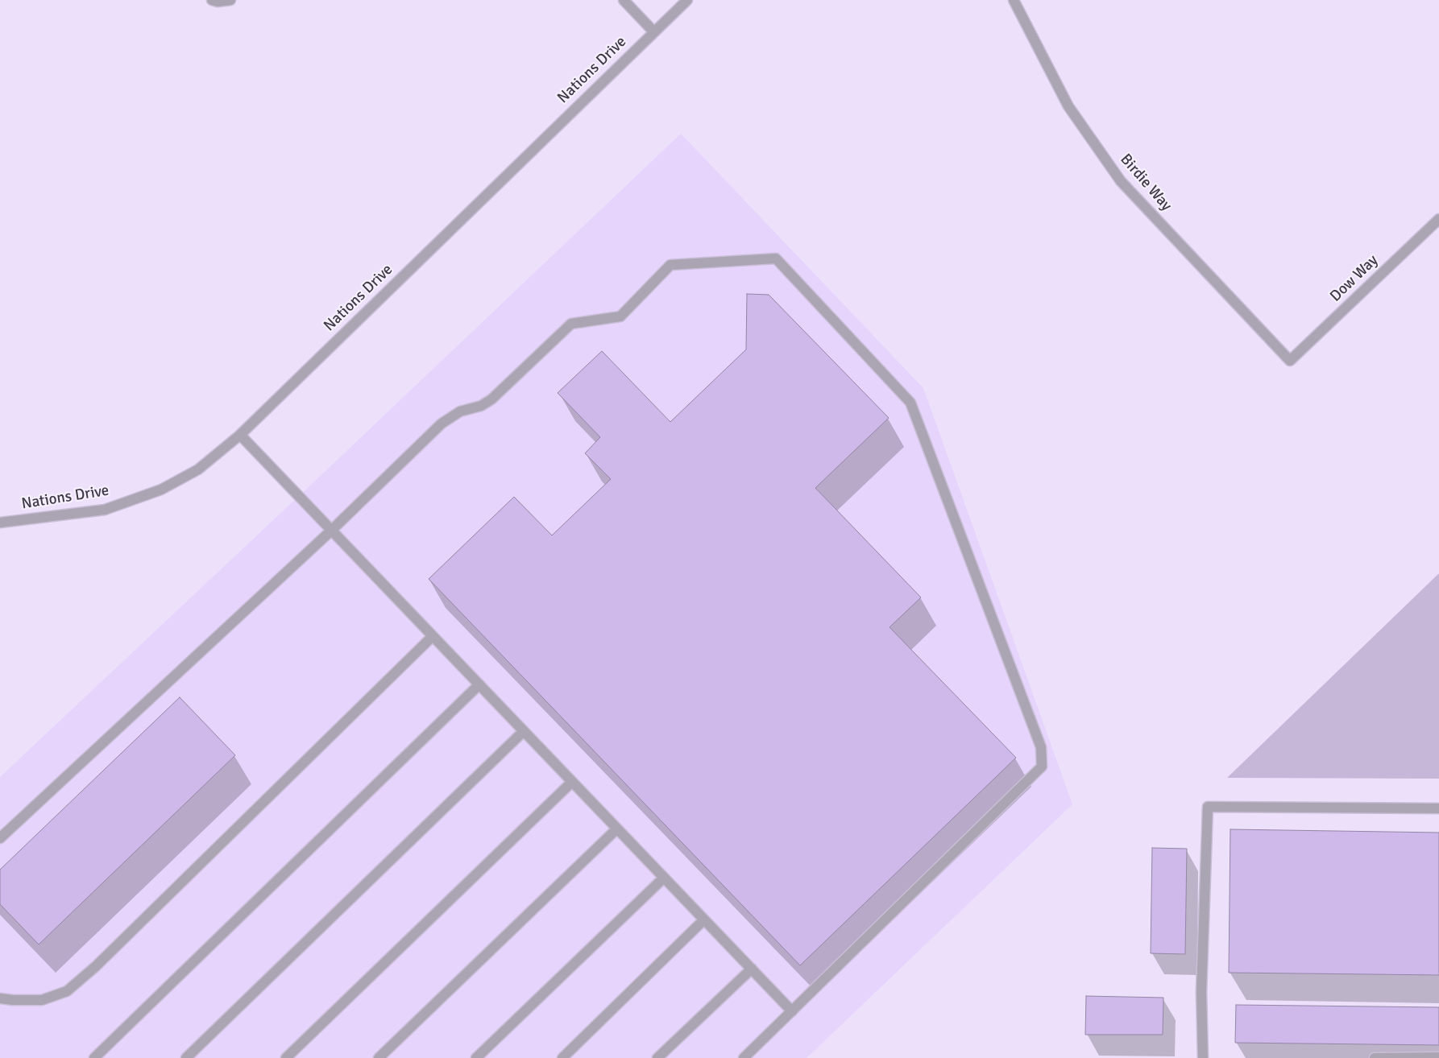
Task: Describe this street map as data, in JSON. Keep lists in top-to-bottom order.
{
  "streets": {
    "street": ["Nations Drive", "Birdie Way", "Dow Way"]
  },
  "crossings": [
    ["Birdie Way", "Dow Way"]
  ]
}
